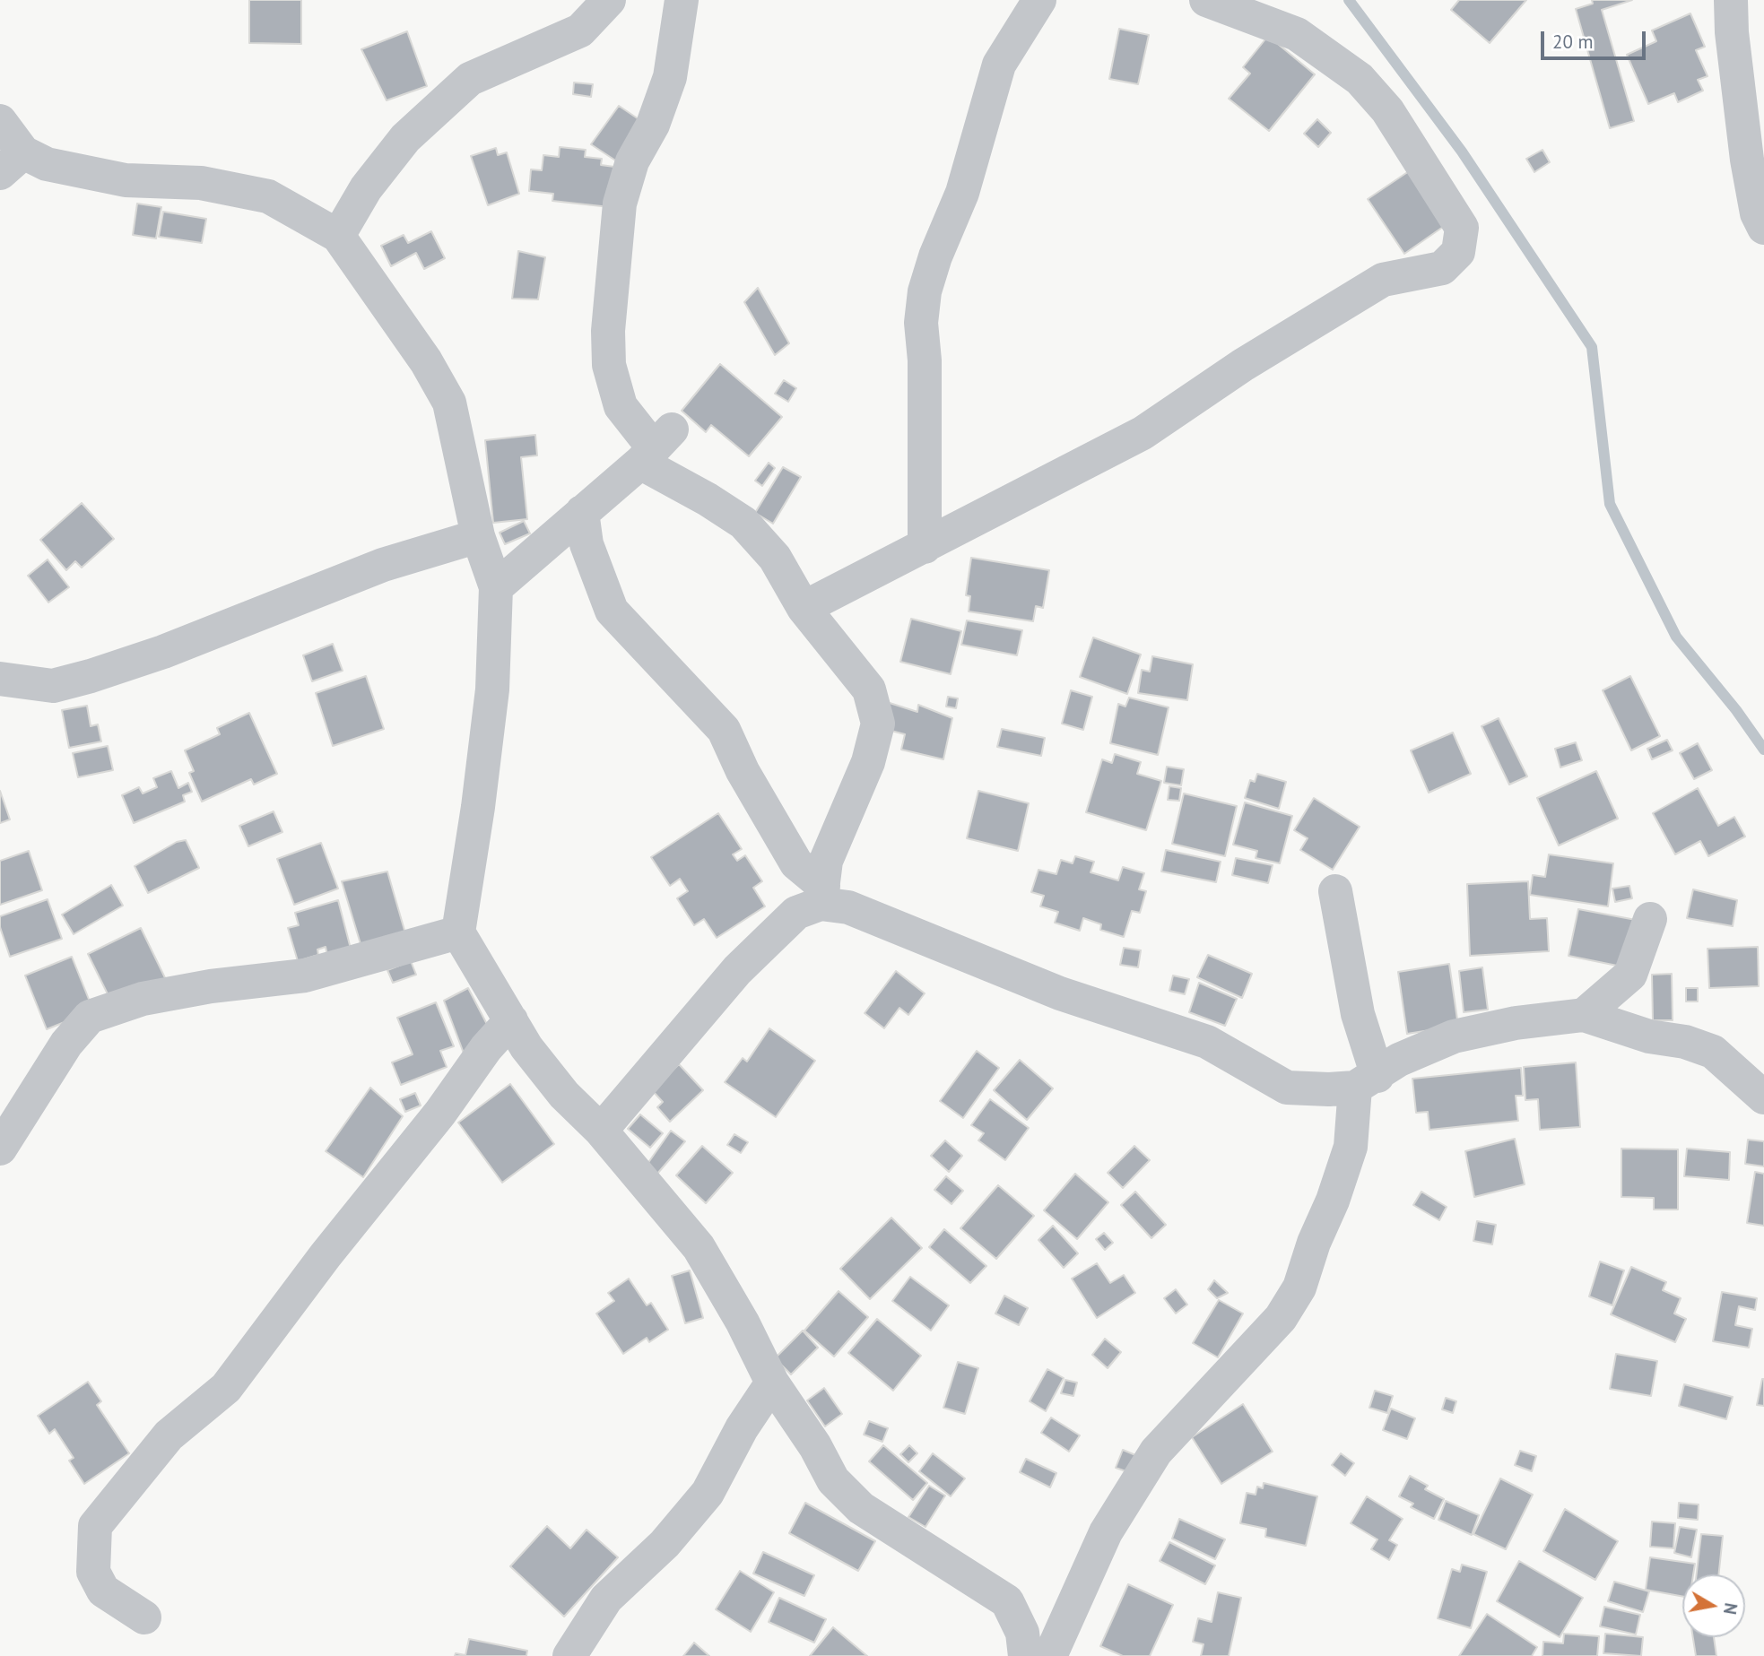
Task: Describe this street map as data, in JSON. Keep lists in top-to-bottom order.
{
  "scale_bar": "20 m",
  "north": "right"
}
